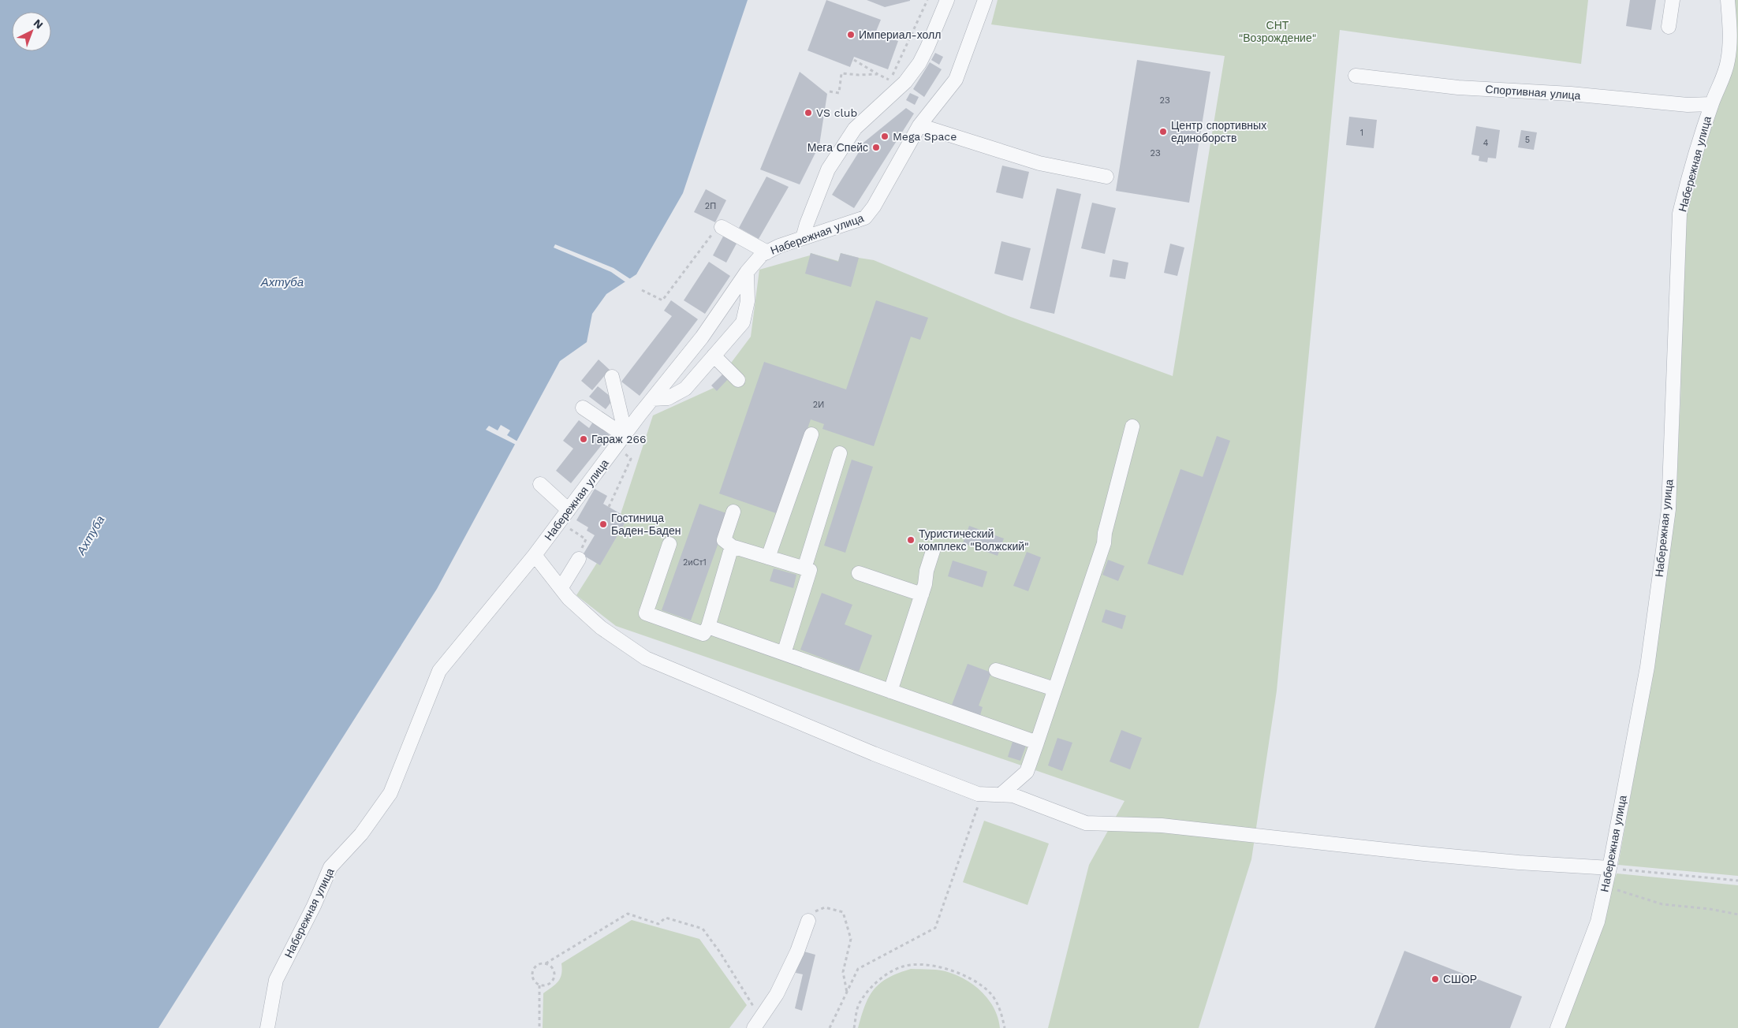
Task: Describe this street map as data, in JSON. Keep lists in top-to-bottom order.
{
  "streets": {
    "street": ["Спортивная улица", "Набережная улица"]
  },
  "crossings": [
    ["Спортивная улица", "Набережная улица"]
  ],
  "water": ["Ахтуба"],
  "parks": ["СНТ \"Возрождение\""],
  "places": [
    "Империал-холл",
    "VS club",
    "Центр спортивных единоборств",
    "Mega Space",
    "Мега Спейс",
    "Гараж 266",
    "Гостиница Баден-Баден",
    "Туристический комплекс \"Волжский\"",
    "СШОР"
  ],
  "house_numbers": [
    "2З",
    "1",
    "5",
    "4",
    "2З",
    "2П",
    "2И",
    "2иСт1"
  ],
  "north": "top right"
}
